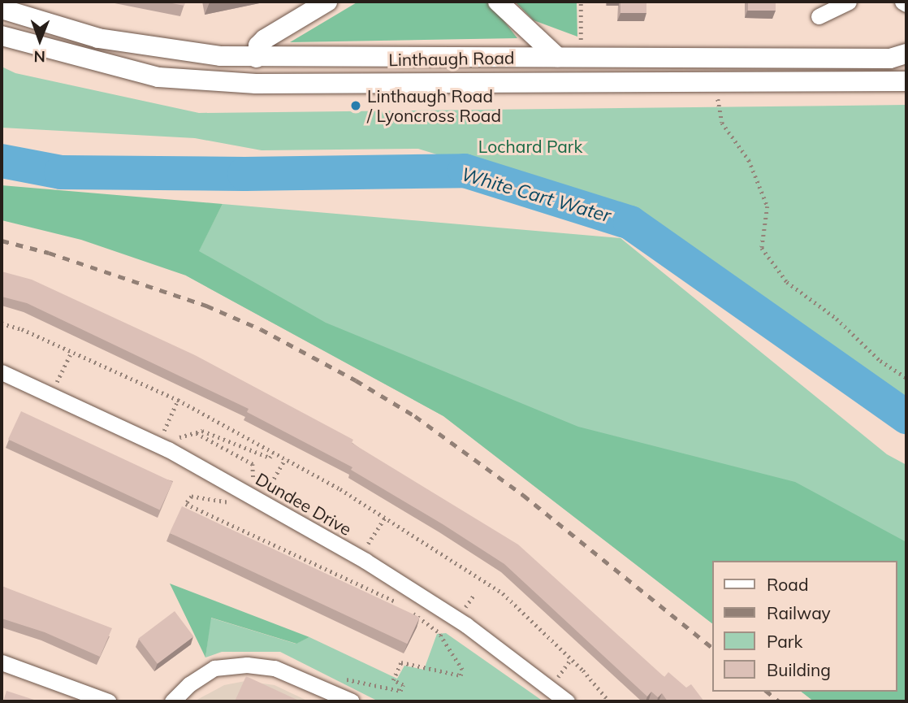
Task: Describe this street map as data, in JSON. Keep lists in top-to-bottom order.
{
  "streets": {
    "street": ["Linthaugh Road", "Dundee Drive"]
  },
  "water": ["White Cart Water"],
  "parks": ["Lochard Park"],
  "places": ["Linthaugh Road / Lyoncross Road"],
  "legend": [
    "Road",
    "Railway",
    "Park",
    "Building"
  ],
  "north": "bottom"
}
